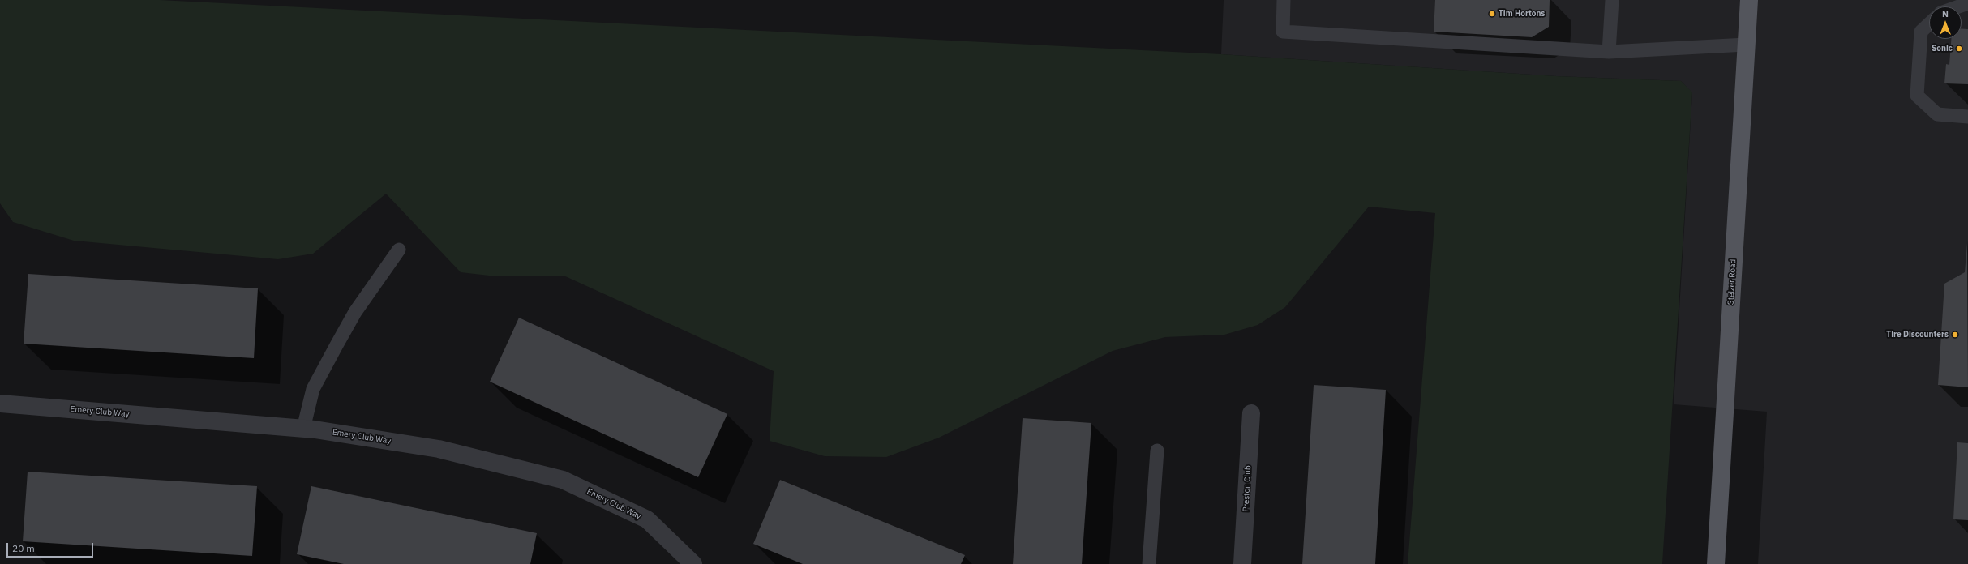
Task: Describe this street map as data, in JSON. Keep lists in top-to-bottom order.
{
  "streets": {
    "main road": ["Stelzer Road"],
    "street": ["Emery Club Way", "Preston Club"]
  },
  "places": ["Tim Hortons", "Sonic", "Tire Discounters"],
  "scale_bar": "20 m",
  "north": "top"
}
